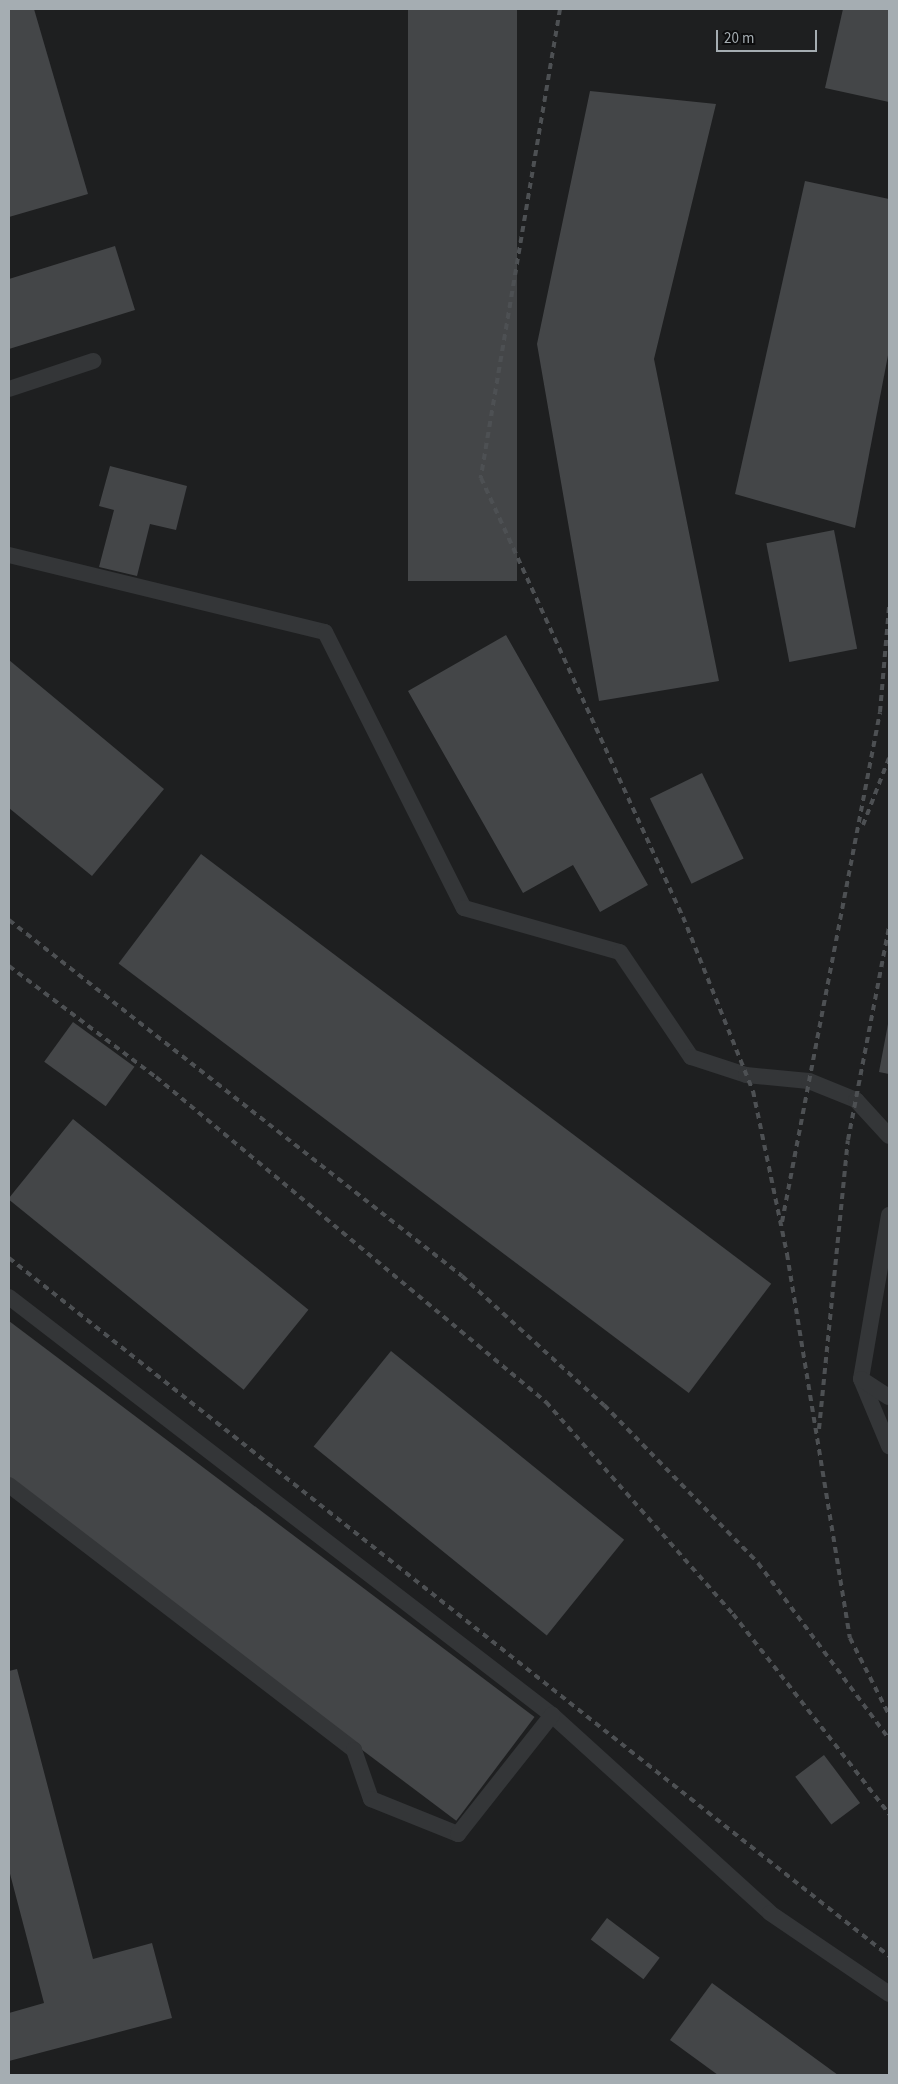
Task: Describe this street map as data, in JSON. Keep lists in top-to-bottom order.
{
  "scale_bar": "20 m"
}
